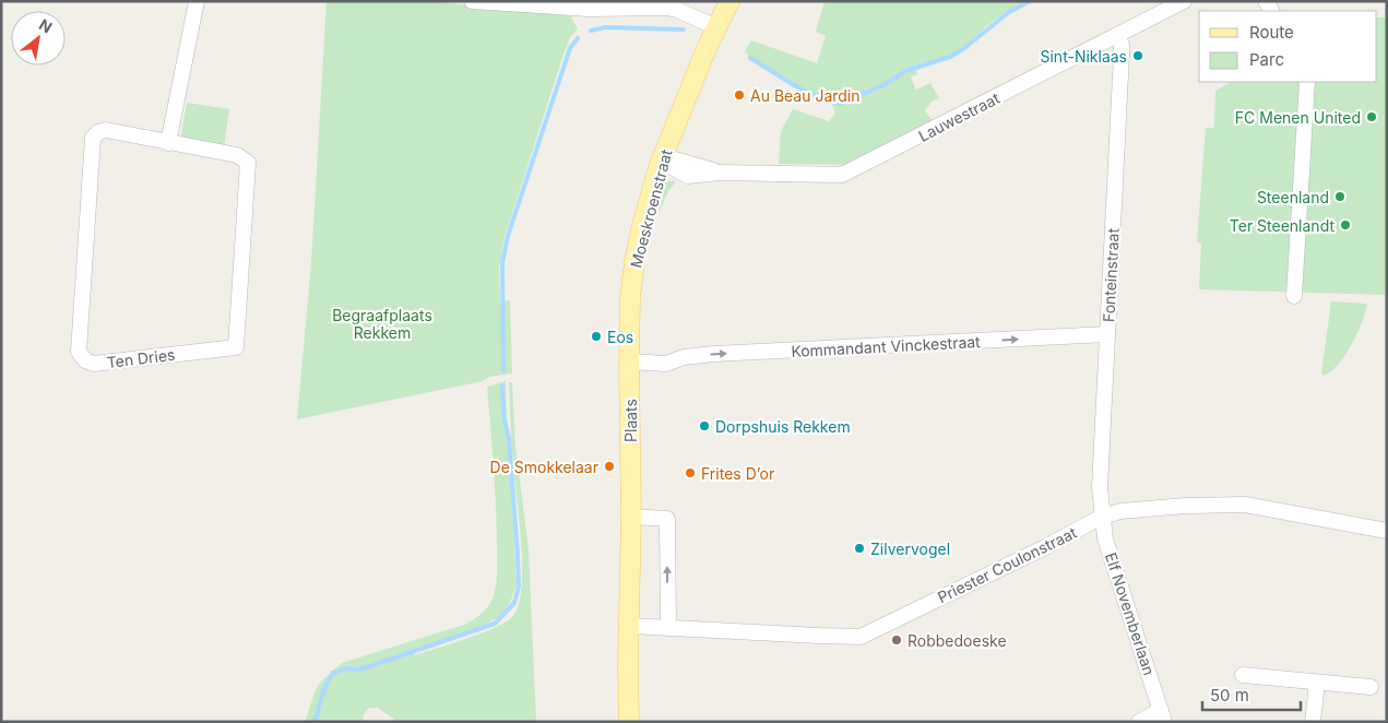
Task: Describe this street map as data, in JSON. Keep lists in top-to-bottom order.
{
  "streets": {
    "main road": ["Moeskroenstraat", "Plaats"],
    "street": [
      "Lauwestraat",
      "Fonteinstraat",
      "Kommandant Vinckestraat",
      "Ten Dries",
      "Priester Coulonstraat",
      "Elf Novemberlaan"
    ]
  },
  "crossings": [
    ["Lauwestraat", "Moeskroenstraat"],
    ["Lauwestraat", "Fonteinstraat"],
    ["Moeskroenstraat", "Kommandant Vinckestraat"],
    ["Moeskroenstraat", "Plaats"],
    ["Fonteinstraat", "Kommandant Vinckestraat"],
    ["Fonteinstraat", "Priester Coulonstraat"],
    ["Fonteinstraat", "Elf Novemberlaan"],
    ["Kommandant Vinckestraat", "Plaats"],
    ["Plaats", "Priester Coulonstraat"],
    ["Priester Coulonstraat", "Elf Novemberlaan"]
  ],
  "one_way": ["Kommandant Vinckestraat"],
  "parks": ["Begraafplaats Rekkem"],
  "places": [
    "Sint-Niklaas",
    "Au Beau Jardin",
    "FC Menen United",
    "Steenland",
    "Ter Steenlandt",
    "Eos",
    "Dorpshuis Rekkem",
    "De Smokkelaar",
    "Frites D’or",
    "Zilvervogel",
    "Robbedoeske"
  ],
  "legend": ["Route", "Parc"],
  "scale_bar": "50 m",
  "north": "top right"
}
